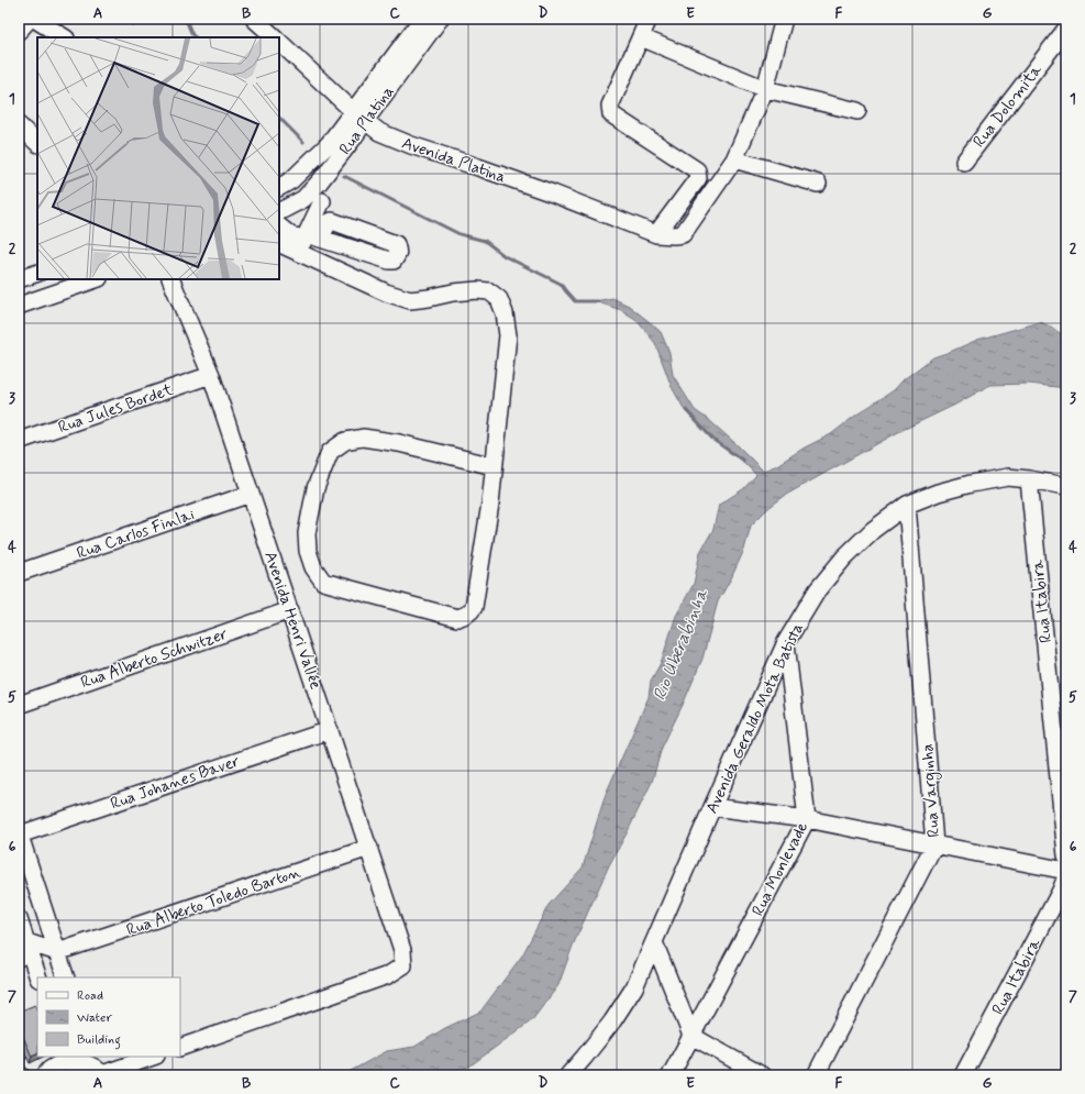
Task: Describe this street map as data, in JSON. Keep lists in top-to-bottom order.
{
  "streets": {
    "street": [
      "Rua Dolomita",
      "Rua Platina",
      "Avenida Platina",
      "Rua Jules Bordet",
      "Rua Carlos Finlai",
      "Rua Itabira",
      "Avenida Henri Vallée",
      "Rua Alberto Schwitzer",
      "Avenida Geraldo Mota Batista",
      "Rua Johanes Baver",
      "Rua Varginha",
      "Rua Monlevade",
      "Rua Alberto Toledo Barton"
    ]
  },
  "crossings": [
    ["Rua Platina", "Avenida Platina"],
    ["Rua Jules Bordet", "Avenida Henri Vallée"],
    ["Rua Carlos Finlai", "Avenida Henri Vallée"],
    ["Rua Itabira", "Avenida Geraldo Mota Batista"],
    ["Avenida Henri Vallée", "Rua Alberto Schwitzer"],
    ["Avenida Henri Vallée", "Rua Johanes Baver"],
    ["Avenida Henri Vallée", "Rua Alberto Toledo Barton"],
    ["Avenida Geraldo Mota Batista", "Rua Varginha"],
    ["Avenida Geraldo Mota Batista", "Rua Monlevade"]
  ],
  "water": ["Rio Uberabinha"],
  "legend": ["Road", "Water", "Building"],
  "grid": {
    "columns": [
      "A",
      "B",
      "C",
      "D",
      "E",
      "F",
      "G"
    ],
    "rows": [
      "1",
      "2",
      "3",
      "4",
      "5",
      "6",
      "7"
    ]
  }
}
